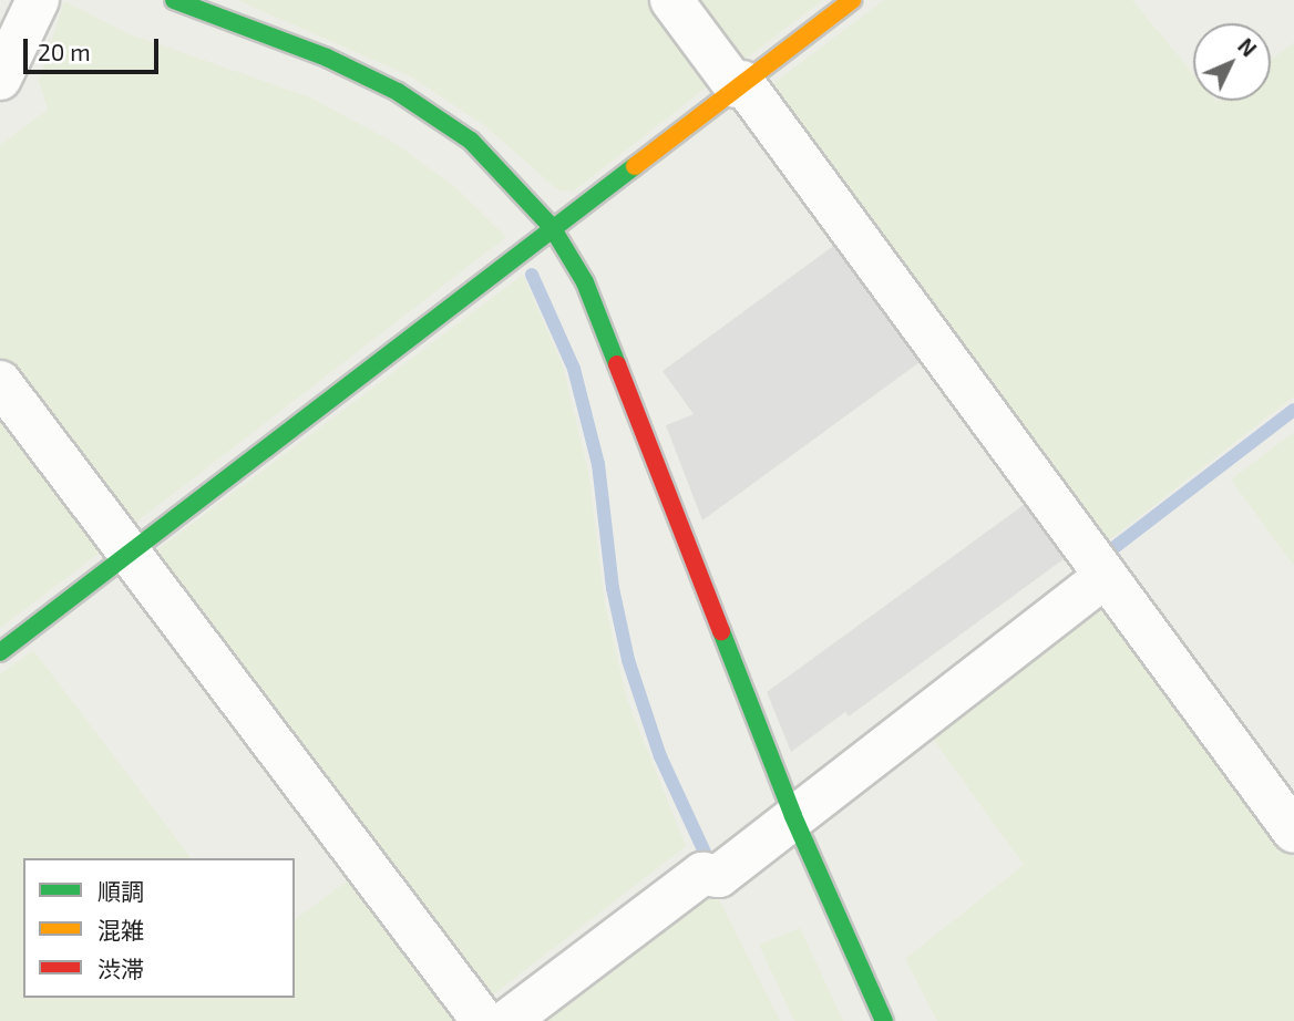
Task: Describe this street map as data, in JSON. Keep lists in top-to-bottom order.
{
  "legend": ["順調", "混雑", "渋滞"],
  "scale_bar": "20 m",
  "north": "top right"
}
